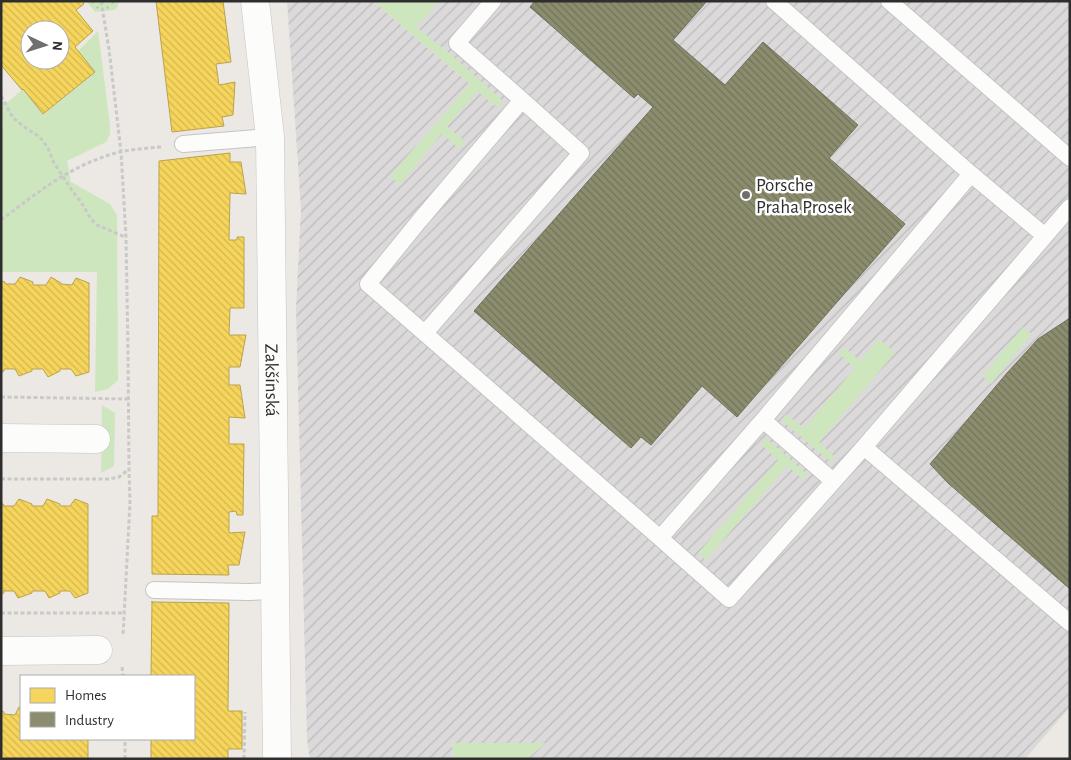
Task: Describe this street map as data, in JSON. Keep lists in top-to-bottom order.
{
  "streets": {
    "street": ["Zakšínská"]
  },
  "places": ["Porsche Praha Prosek"],
  "legend": ["Homes", "Industry"],
  "north": "right"
}
